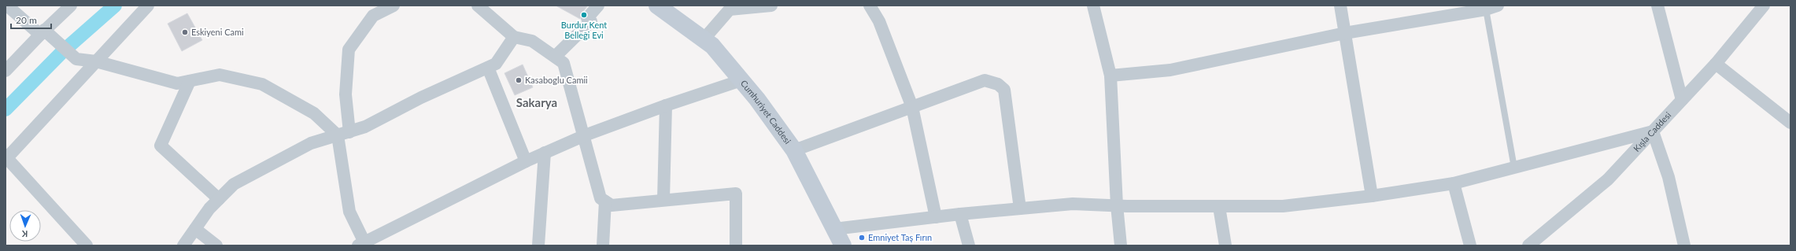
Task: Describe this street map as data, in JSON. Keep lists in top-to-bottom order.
{
  "streets": {
    "main road": ["Cumhuriyet Caddesi"],
    "street": ["Kışla Caddesi"]
  },
  "districts": ["Sakarya"],
  "places": [
    "Burdur Kent Belleği Evi",
    "Eskiyeni Cami",
    "Kasaboglu Camii",
    "Emniyet Taş Fırın"
  ],
  "scale_bar": "20 m",
  "north": "bottom"
}
